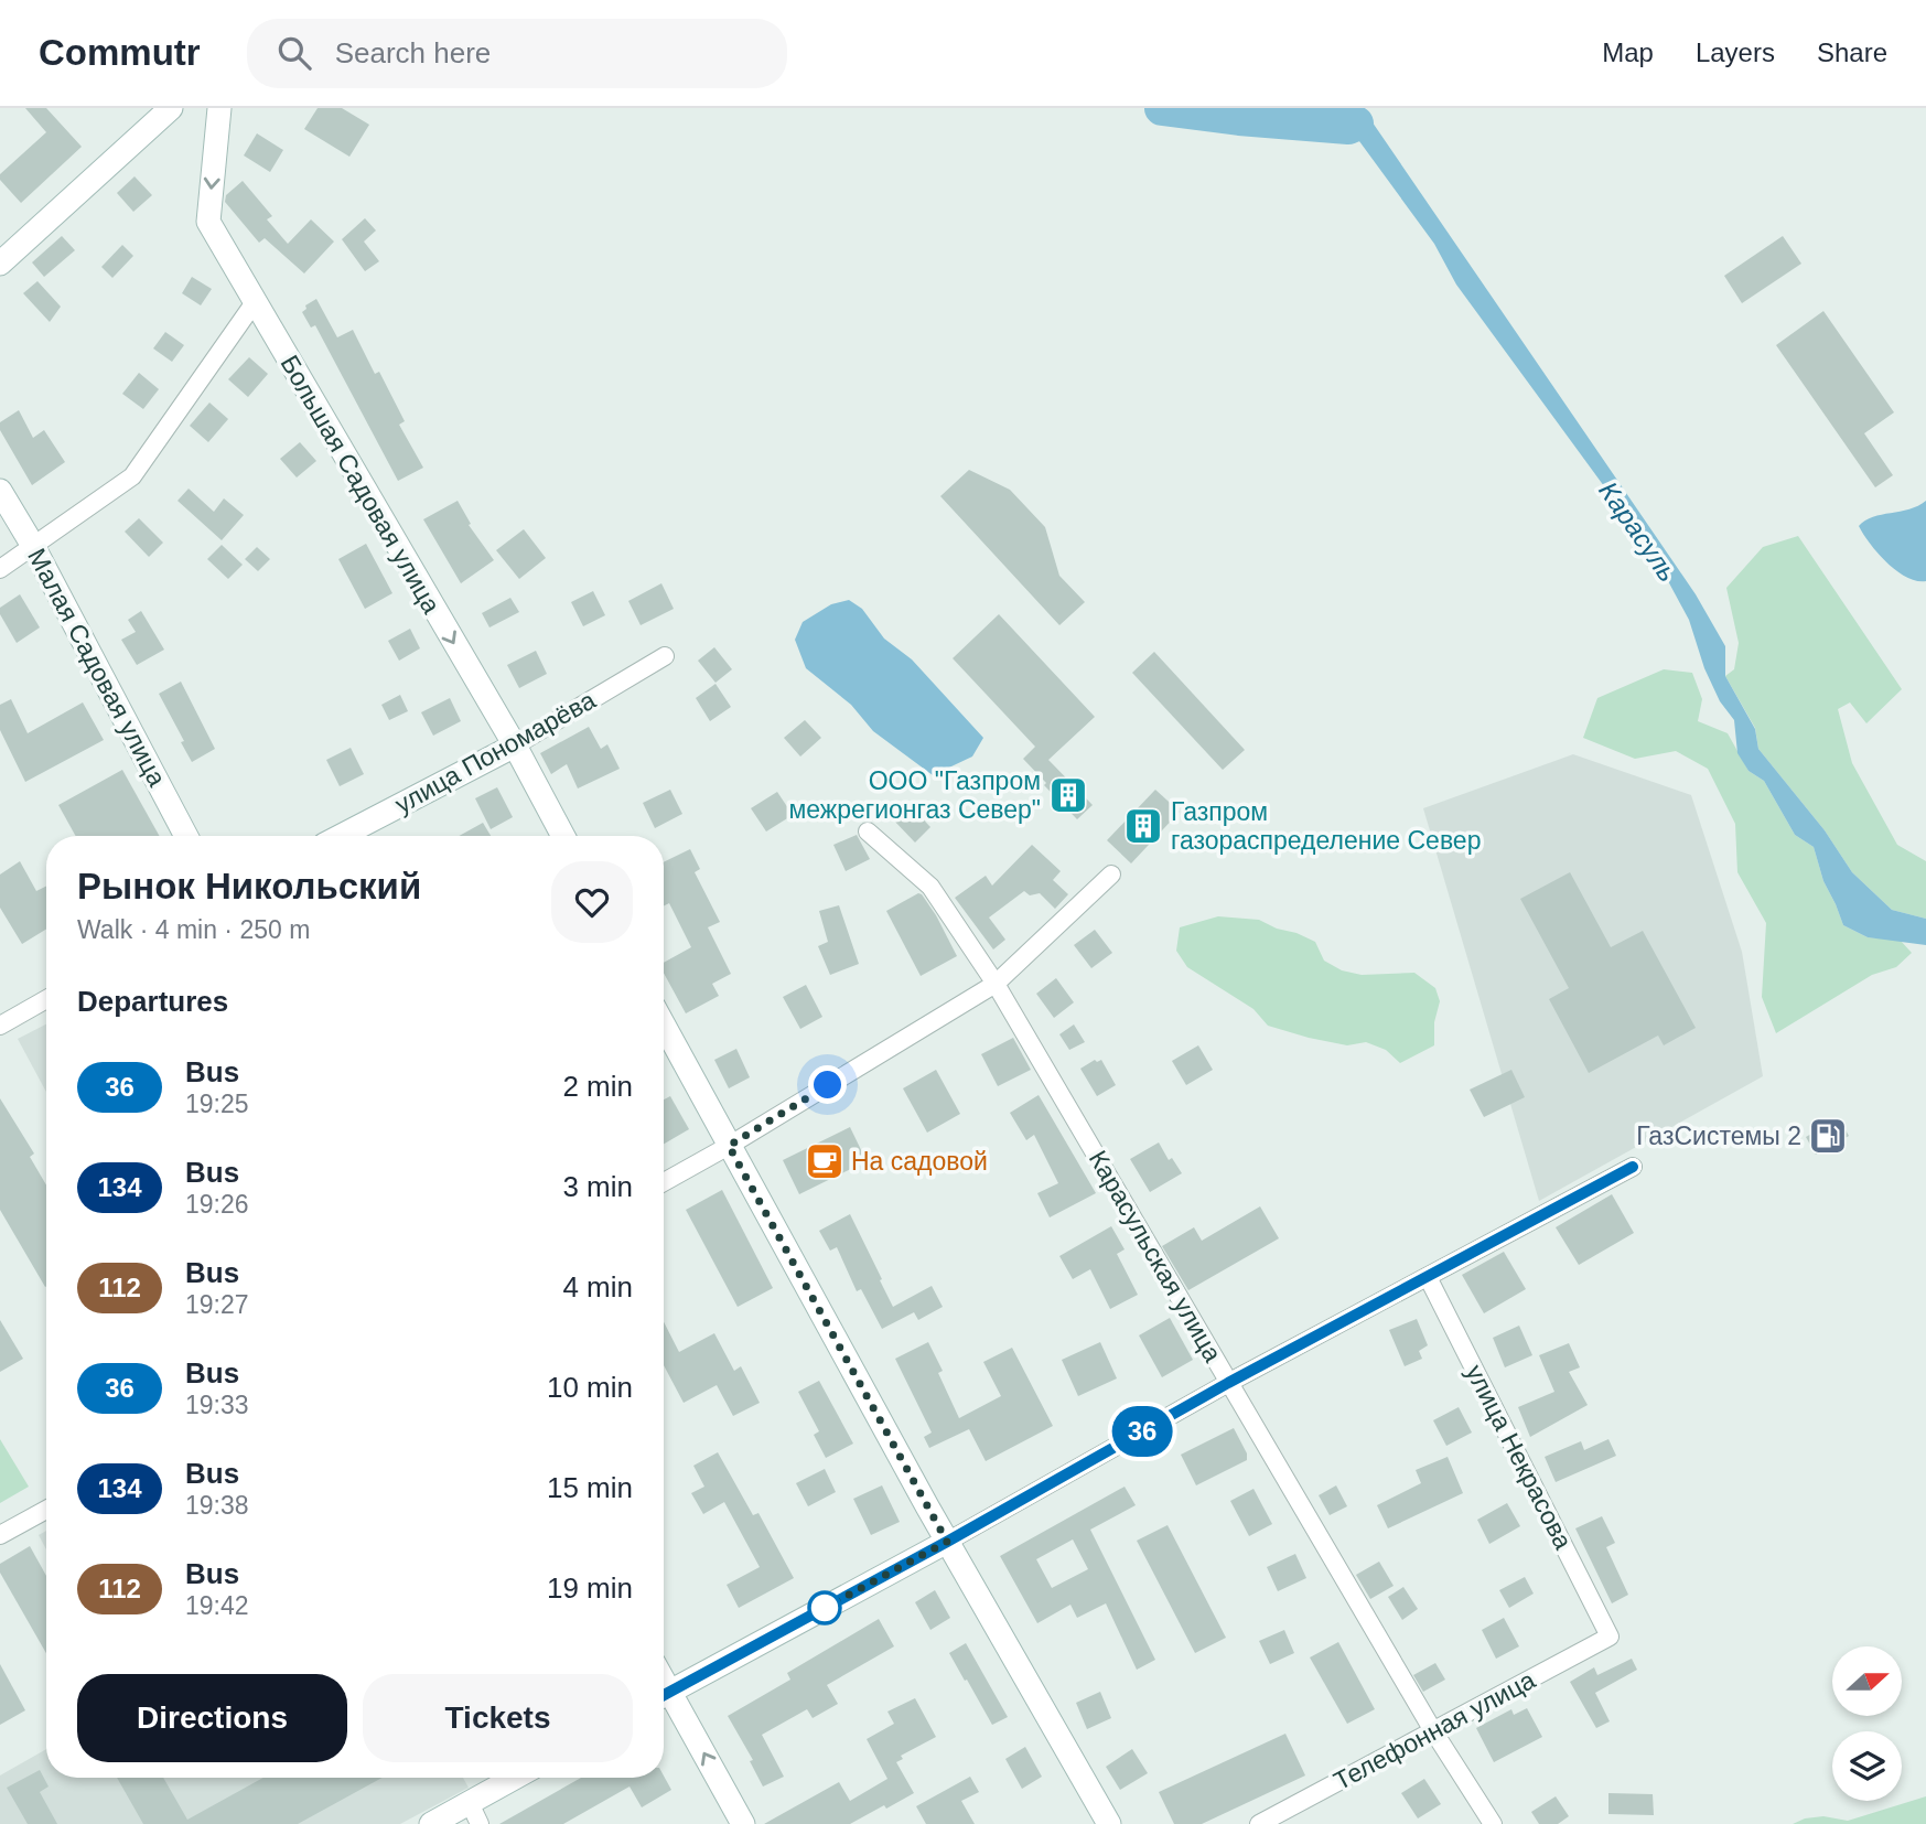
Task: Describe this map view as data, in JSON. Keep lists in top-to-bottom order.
{
  "streets": {
    "main road": ["Большая Садовая улица", "Малая Садовая улица", "улица Пономарёва"],
    "street": ["Карасульская улица", "улица Некрасова", "Телефонная улица"]
  },
  "crossings": [
    ["Большая Садовая улица", "улица Пономарёва"],
    ["Карасульская улица", "Телефонная улица"],
    ["улица Некрасова", "Телефонная улица"]
  ],
  "one_way": ["Большая Садовая улица"],
  "water": ["Карасуль"],
  "places": {
    "building": ["ООО \"Газпром межрегионгаз Север\"", "Газпром газораспределение Север"],
    "fuel station": ["ГазСистемы 2"],
    "cafe": ["На садовой"]
  },
  "lines": ["bus line 36"],
  "north": "right",
  "page": {
    "header": "Commutr",
    "search": "Search here",
    "nav": ["Map", "Layers", "Share"],
    "on_map": "36",
    "heading": [
      ["Рынок Никольский", "Walk · 4 min · 250 m"],
      "Departures"
    ],
    "list": [
      {
        "mark": "36",
        "name": "Bus",
        "note": "19:25",
        "value": "2 min"
      },
      {
        "mark": "134",
        "name": "Bus",
        "note": "19:26",
        "value": "3 min"
      },
      {
        "mark": "112",
        "name": "Bus",
        "note": "19:27",
        "value": "4 min"
      },
      {
        "mark": "36",
        "name": "Bus",
        "note": "19:33",
        "value": "10 min"
      },
      {
        "mark": "134",
        "name": "Bus",
        "note": "19:38",
        "value": "15 min"
      },
      {
        "mark": "112",
        "name": "Bus",
        "note": "19:42",
        "value": "19 min"
      }
    ],
    "buttons": ["Directions", "Tickets"]
  }
}
